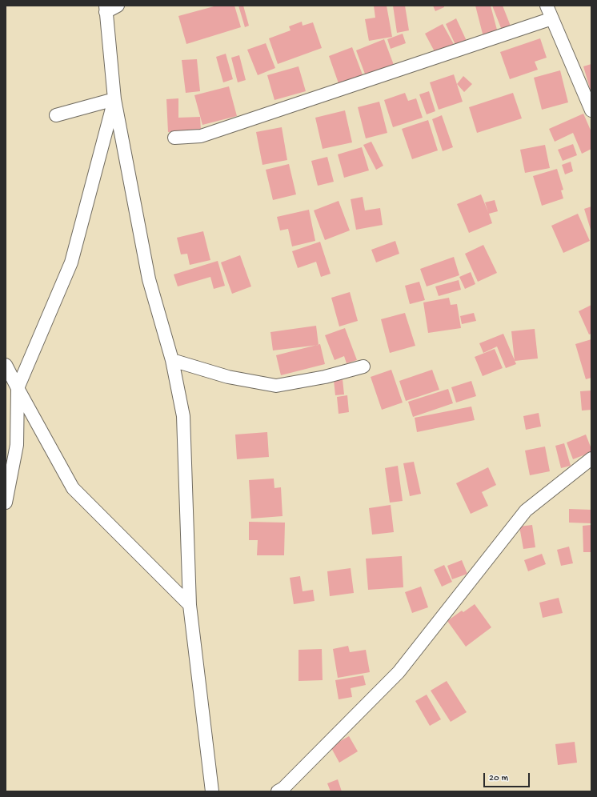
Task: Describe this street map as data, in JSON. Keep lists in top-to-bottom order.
{
  "scale_bar": "20 m"
}
